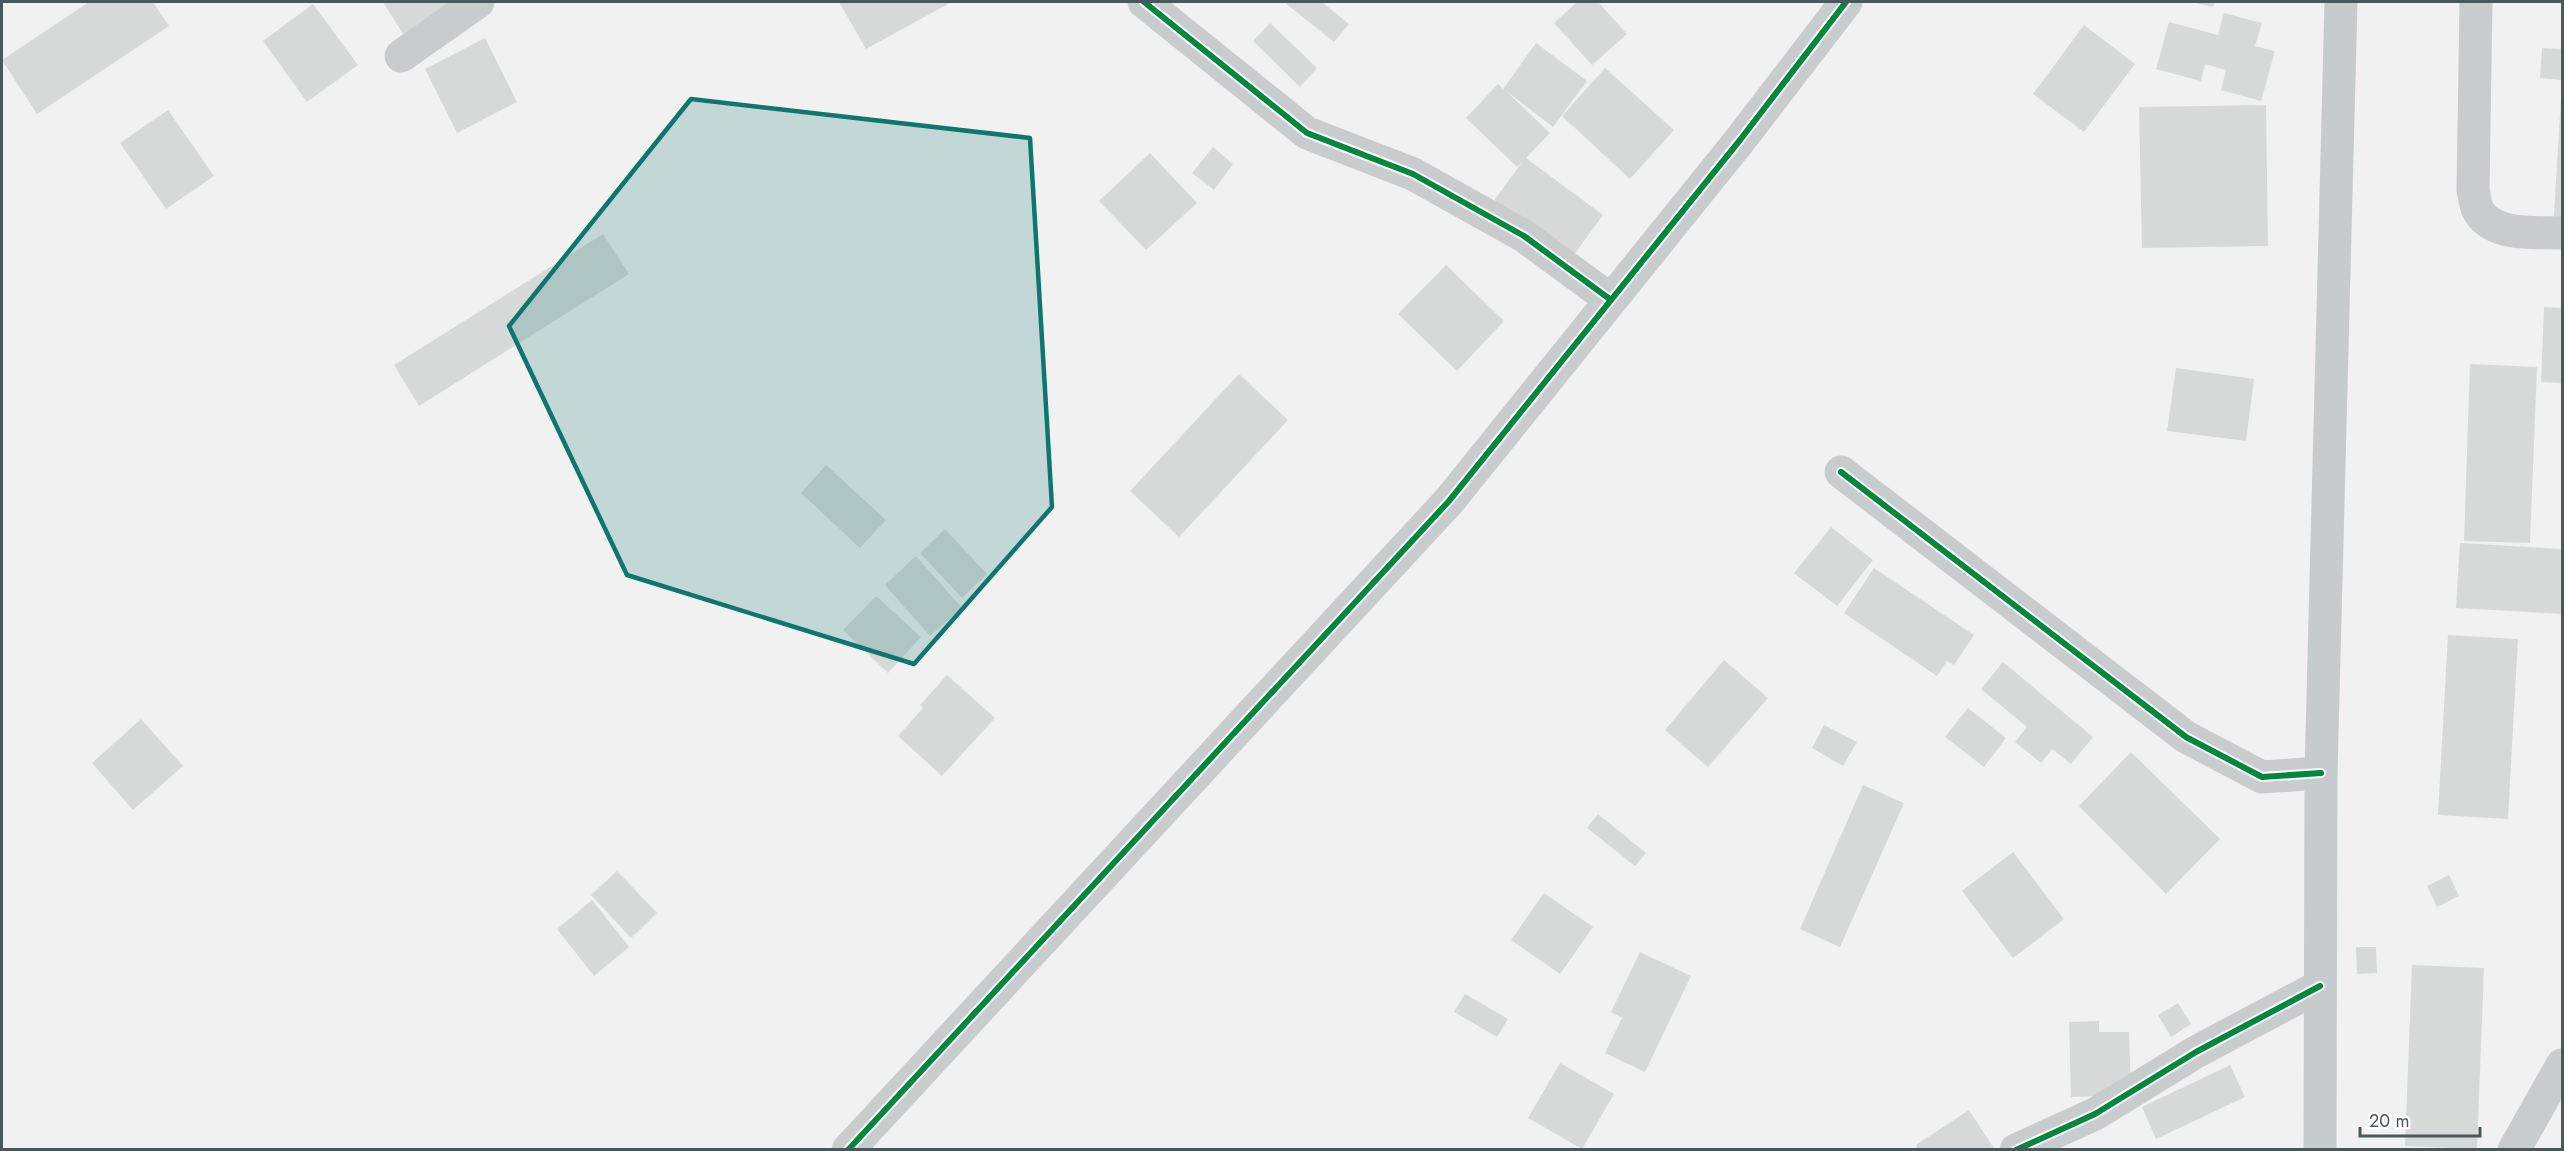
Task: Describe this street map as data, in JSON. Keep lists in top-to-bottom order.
{
  "scale_bar": "20 m"
}
